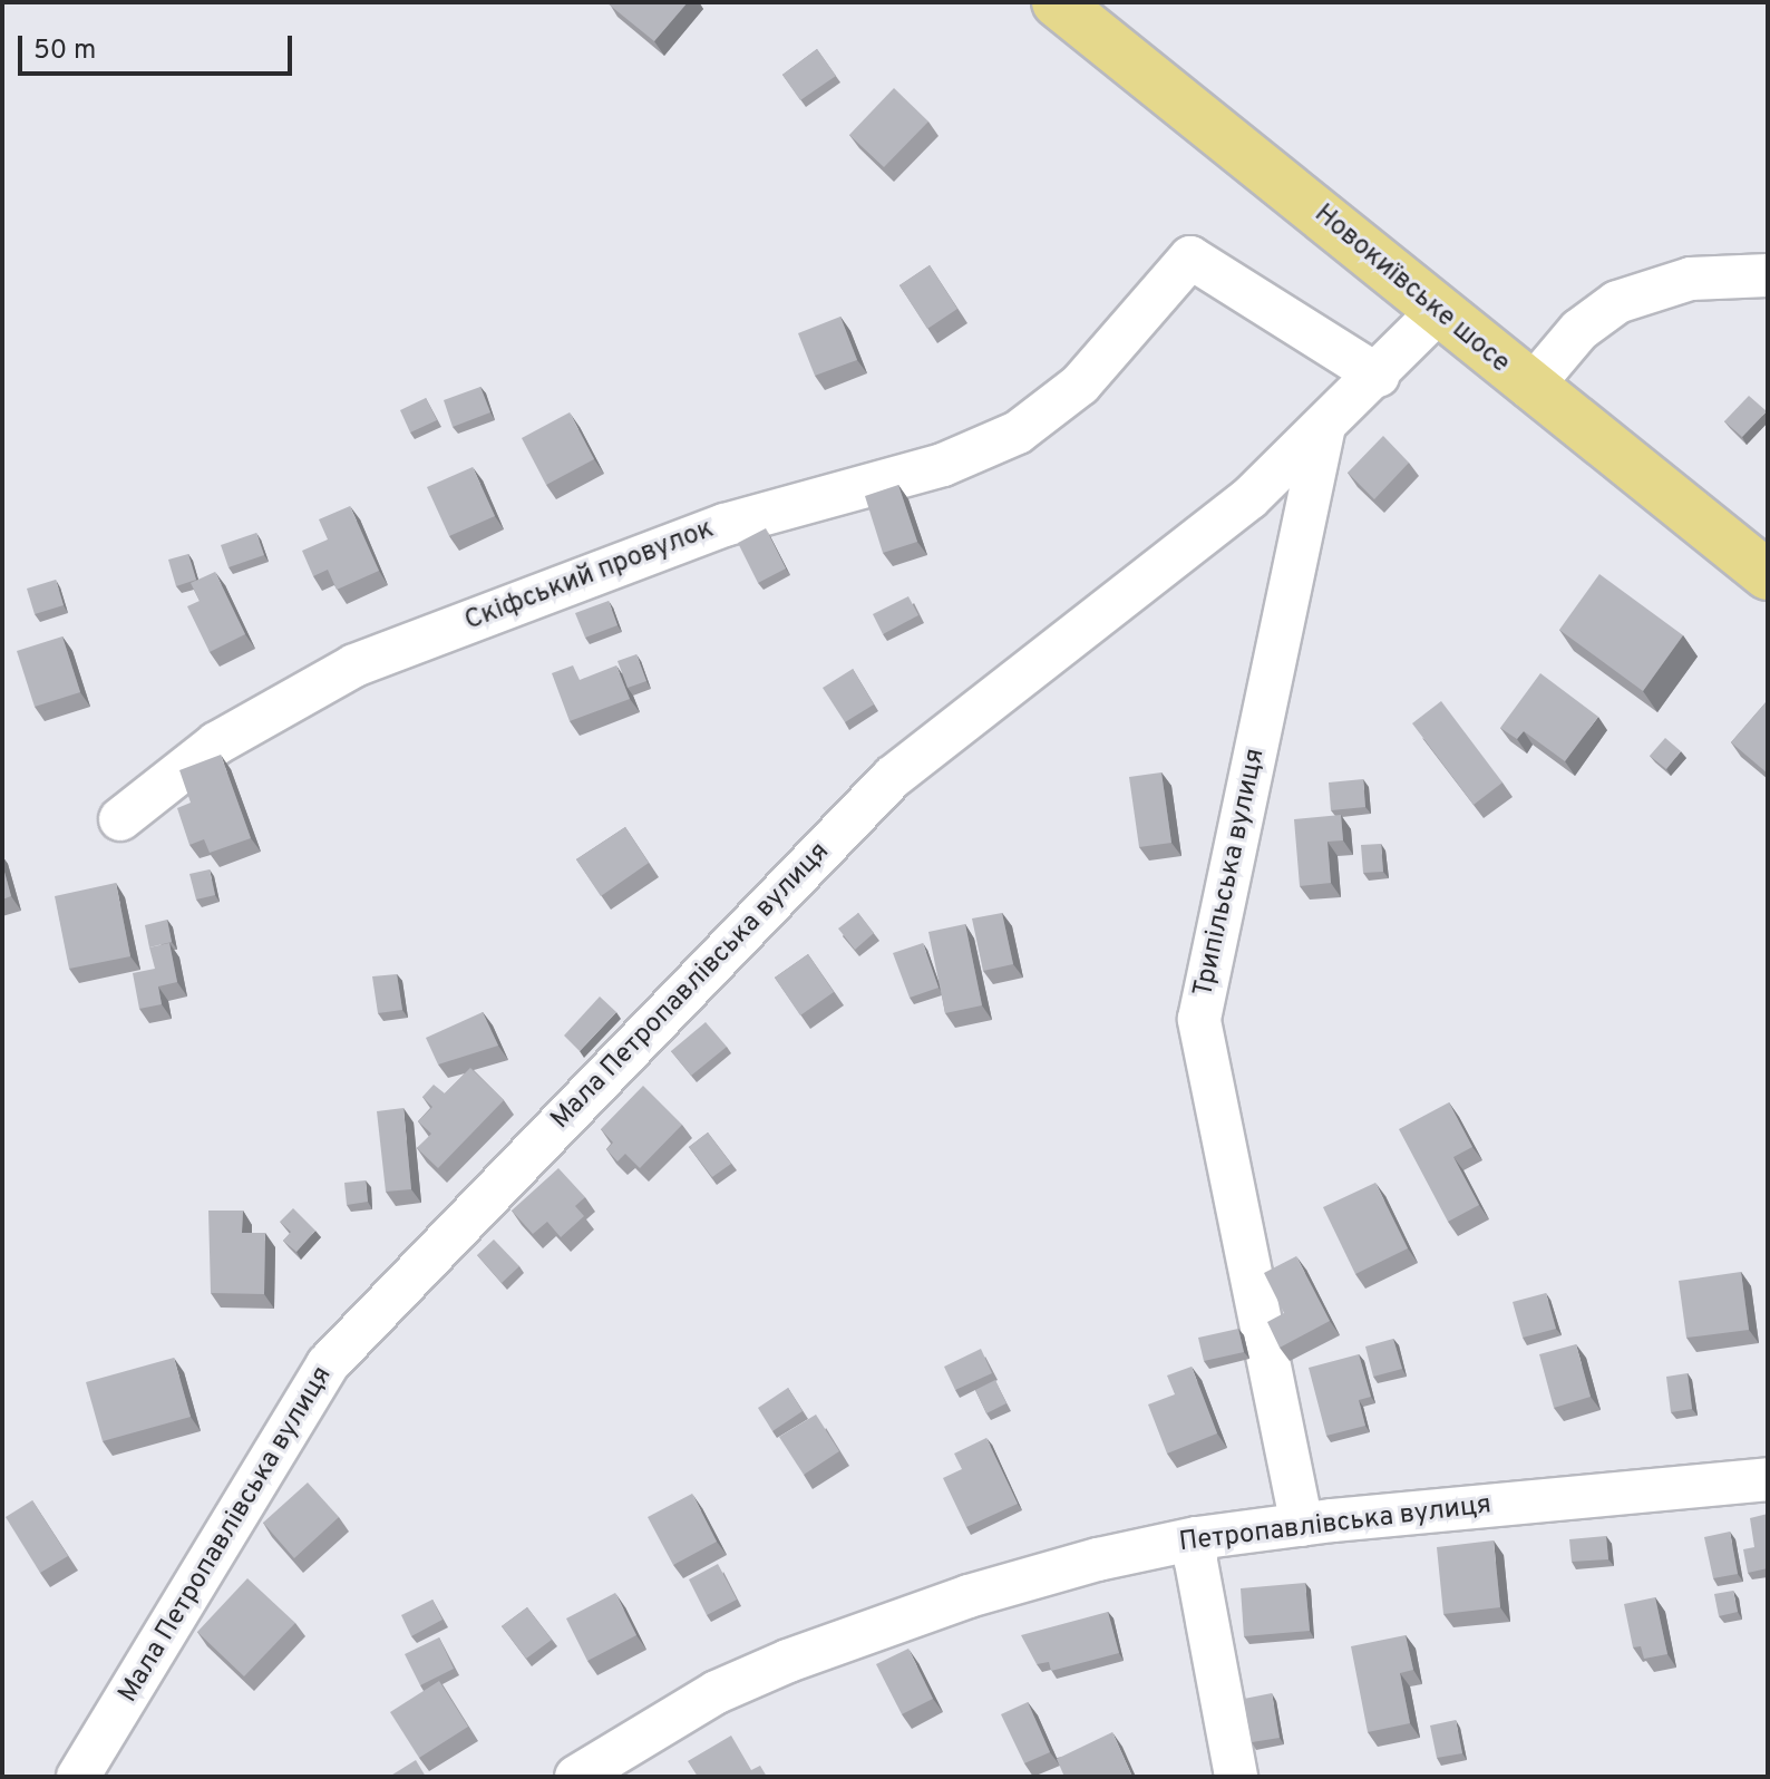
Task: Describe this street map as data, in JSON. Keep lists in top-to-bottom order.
{
  "streets": {
    "main road": ["Новокиївське шосе"],
    "street": [
      "Скіфський провулок",
      "Трипільська вулиця",
      "Мала Петропавлівська вулиця",
      "Петропавлівська вулиця"
    ]
  },
  "crossings": [
    ["Новокиївське шосе", "Мала Петропавлівська вулиця"],
    ["Скіфський провулок", "Мала Петропавлівська вулиця"],
    ["Трипільська вулиця", "Мала Петропавлівська вулиця"],
    ["Трипільська вулиця", "Петропавлівська вулиця"]
  ],
  "scale_bar": "50 m"
}
